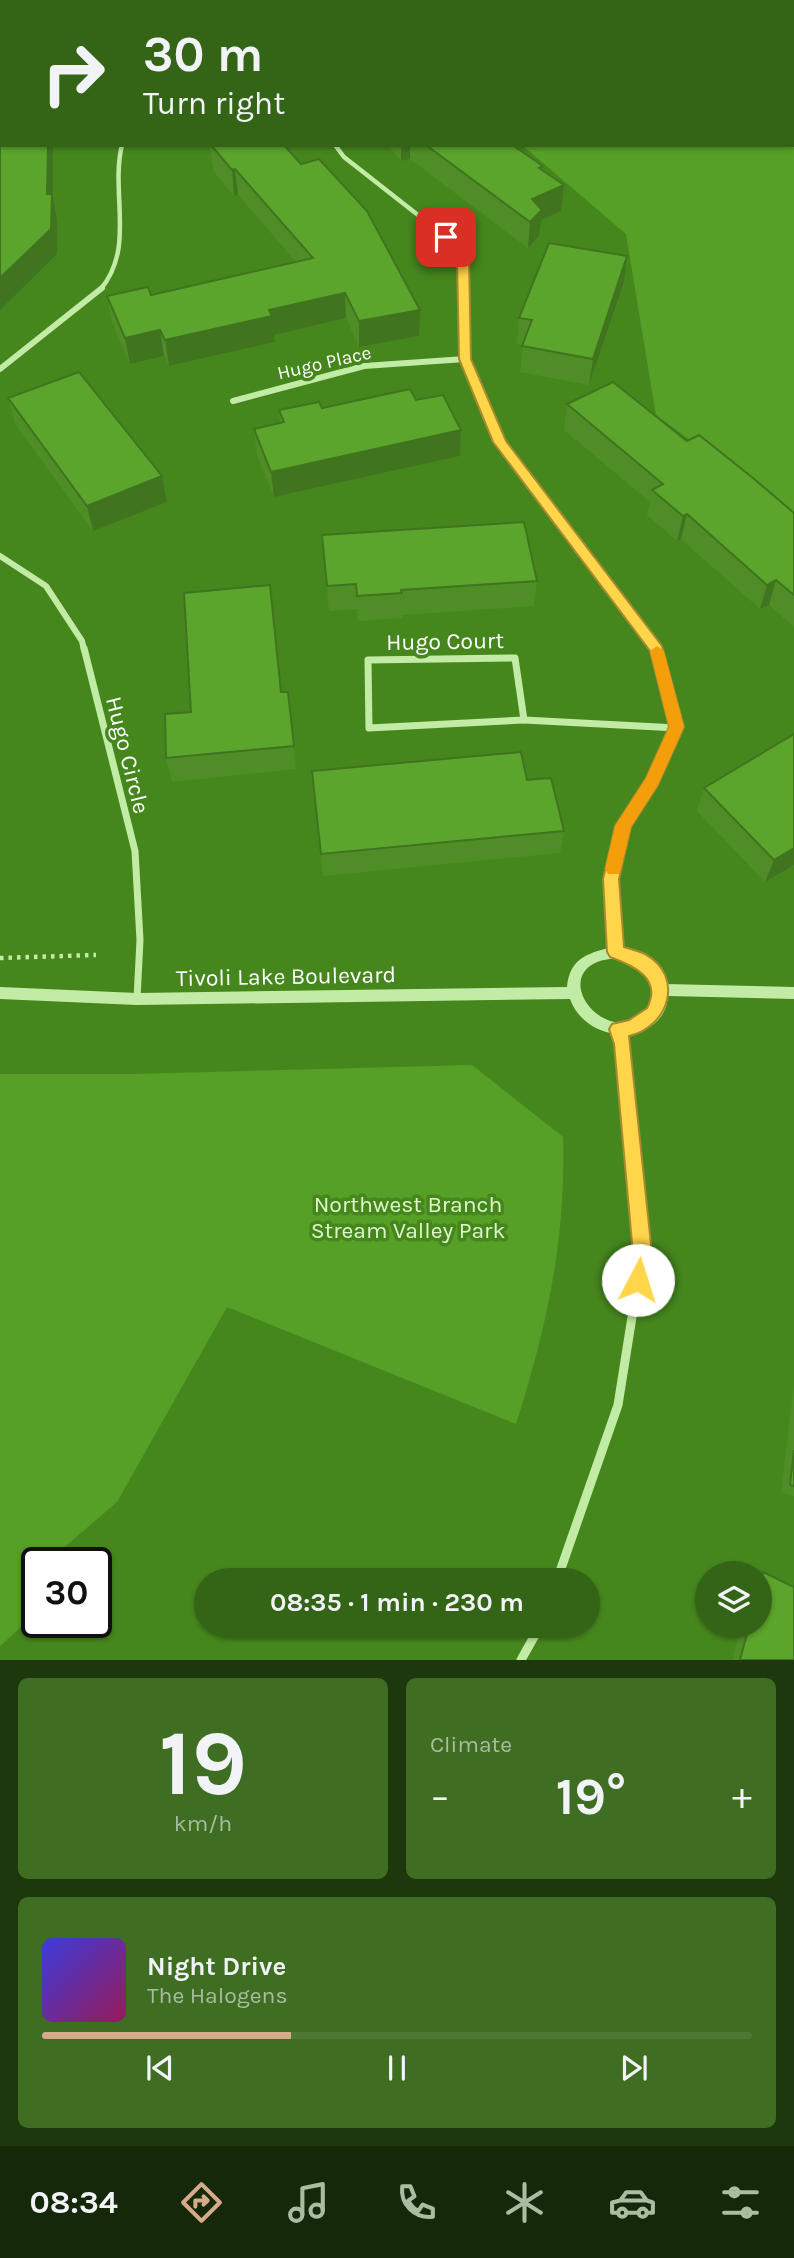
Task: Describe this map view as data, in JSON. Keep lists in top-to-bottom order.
{
  "streets": {
    "street": [
      "Hugo Place",
      "Hugo Court",
      "Hugo Circle",
      "Tivoli Lake Boulevard"
    ]
  },
  "crossings": [
    ["Hugo Circle", "Tivoli Lake Boulevard"]
  ],
  "parks": ["Northwest Branch Stream Valley Park"],
  "page": {
    "turn": ["30 m", "Turn right"],
    "limit": "30",
    "trip": "08:35 · 1 min · 230 m",
    "tile": [
      ["19", "km/h"],
      "Climate"
    ],
    "heat": ["−", "19°", "+"],
    "song": ["Night Drive", "The Halogens"],
    "tabs": "08:34"
  }
}
